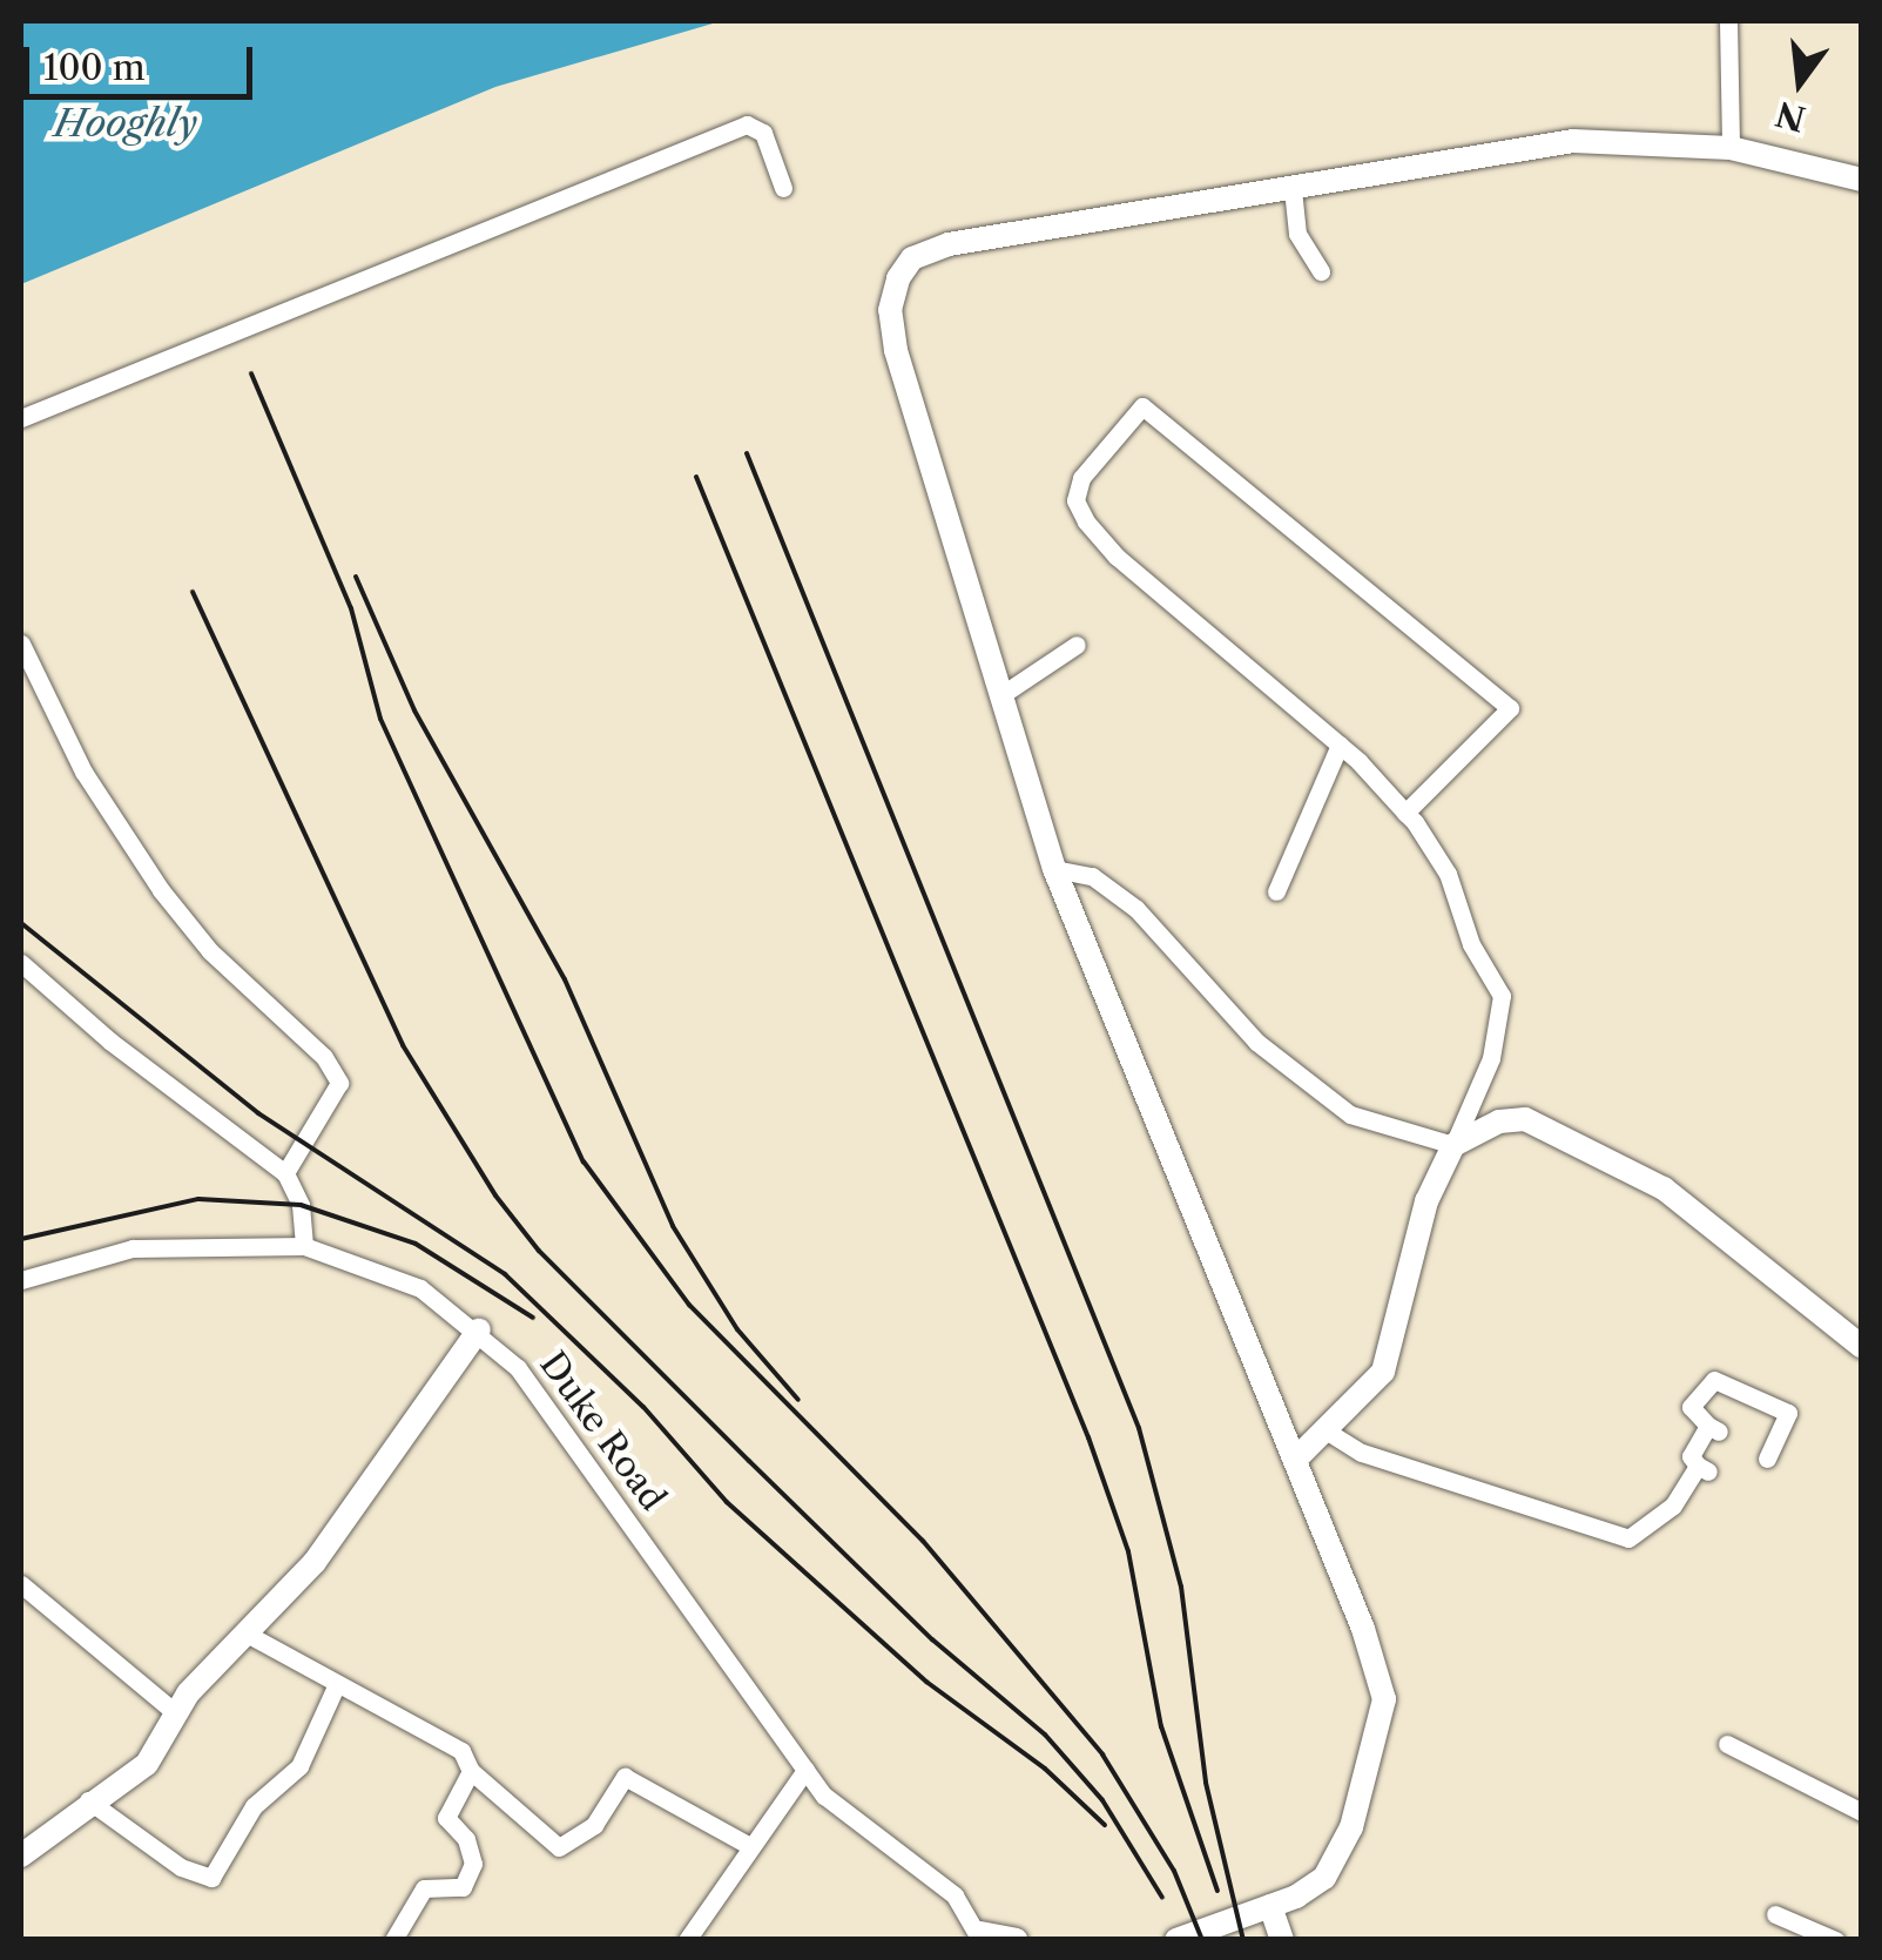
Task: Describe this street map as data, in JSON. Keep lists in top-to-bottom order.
{
  "streets": {
    "street": ["Duke Road"]
  },
  "water": ["Hooghly"],
  "scale_bar": "100 m",
  "north": "bottom"
}
